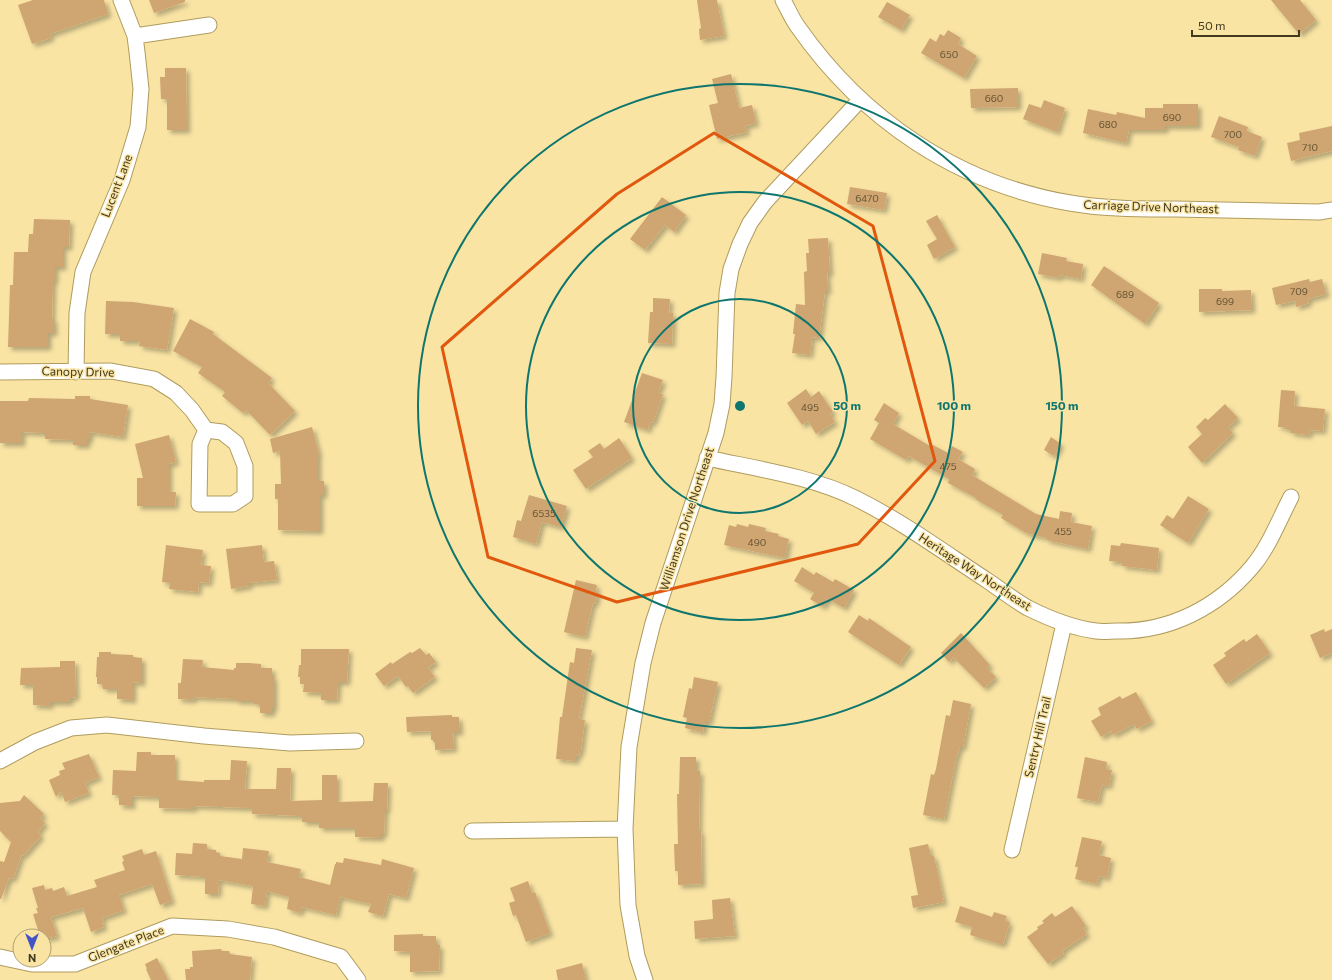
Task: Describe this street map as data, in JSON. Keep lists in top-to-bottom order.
{
  "streets": {
    "street": [
      "Lucent Lane",
      "Carriage Drive Northeast",
      "Canopy Drive",
      "Williamson Drive Northeast",
      "Heritage Way Northeast",
      "Sentry Hill Trail",
      "Glengate Place"
    ]
  },
  "crossings": [
    ["Lucent Lane", "Canopy Drive"],
    ["Carriage Drive Northeast", "Williamson Drive Northeast"],
    ["Williamson Drive Northeast", "Heritage Way Northeast"],
    ["Heritage Way Northeast", "Sentry Hill Trail"]
  ],
  "house_numbers": [
    "650",
    "660",
    "690",
    "680",
    "700",
    "710",
    "6470",
    "709",
    "689",
    "699",
    "495",
    "475",
    "6535",
    "455",
    "490"
  ],
  "scale_bar": "50 m",
  "north": "bottom",
  "rings": ["50 m", "100 m", "150 m"]
}
